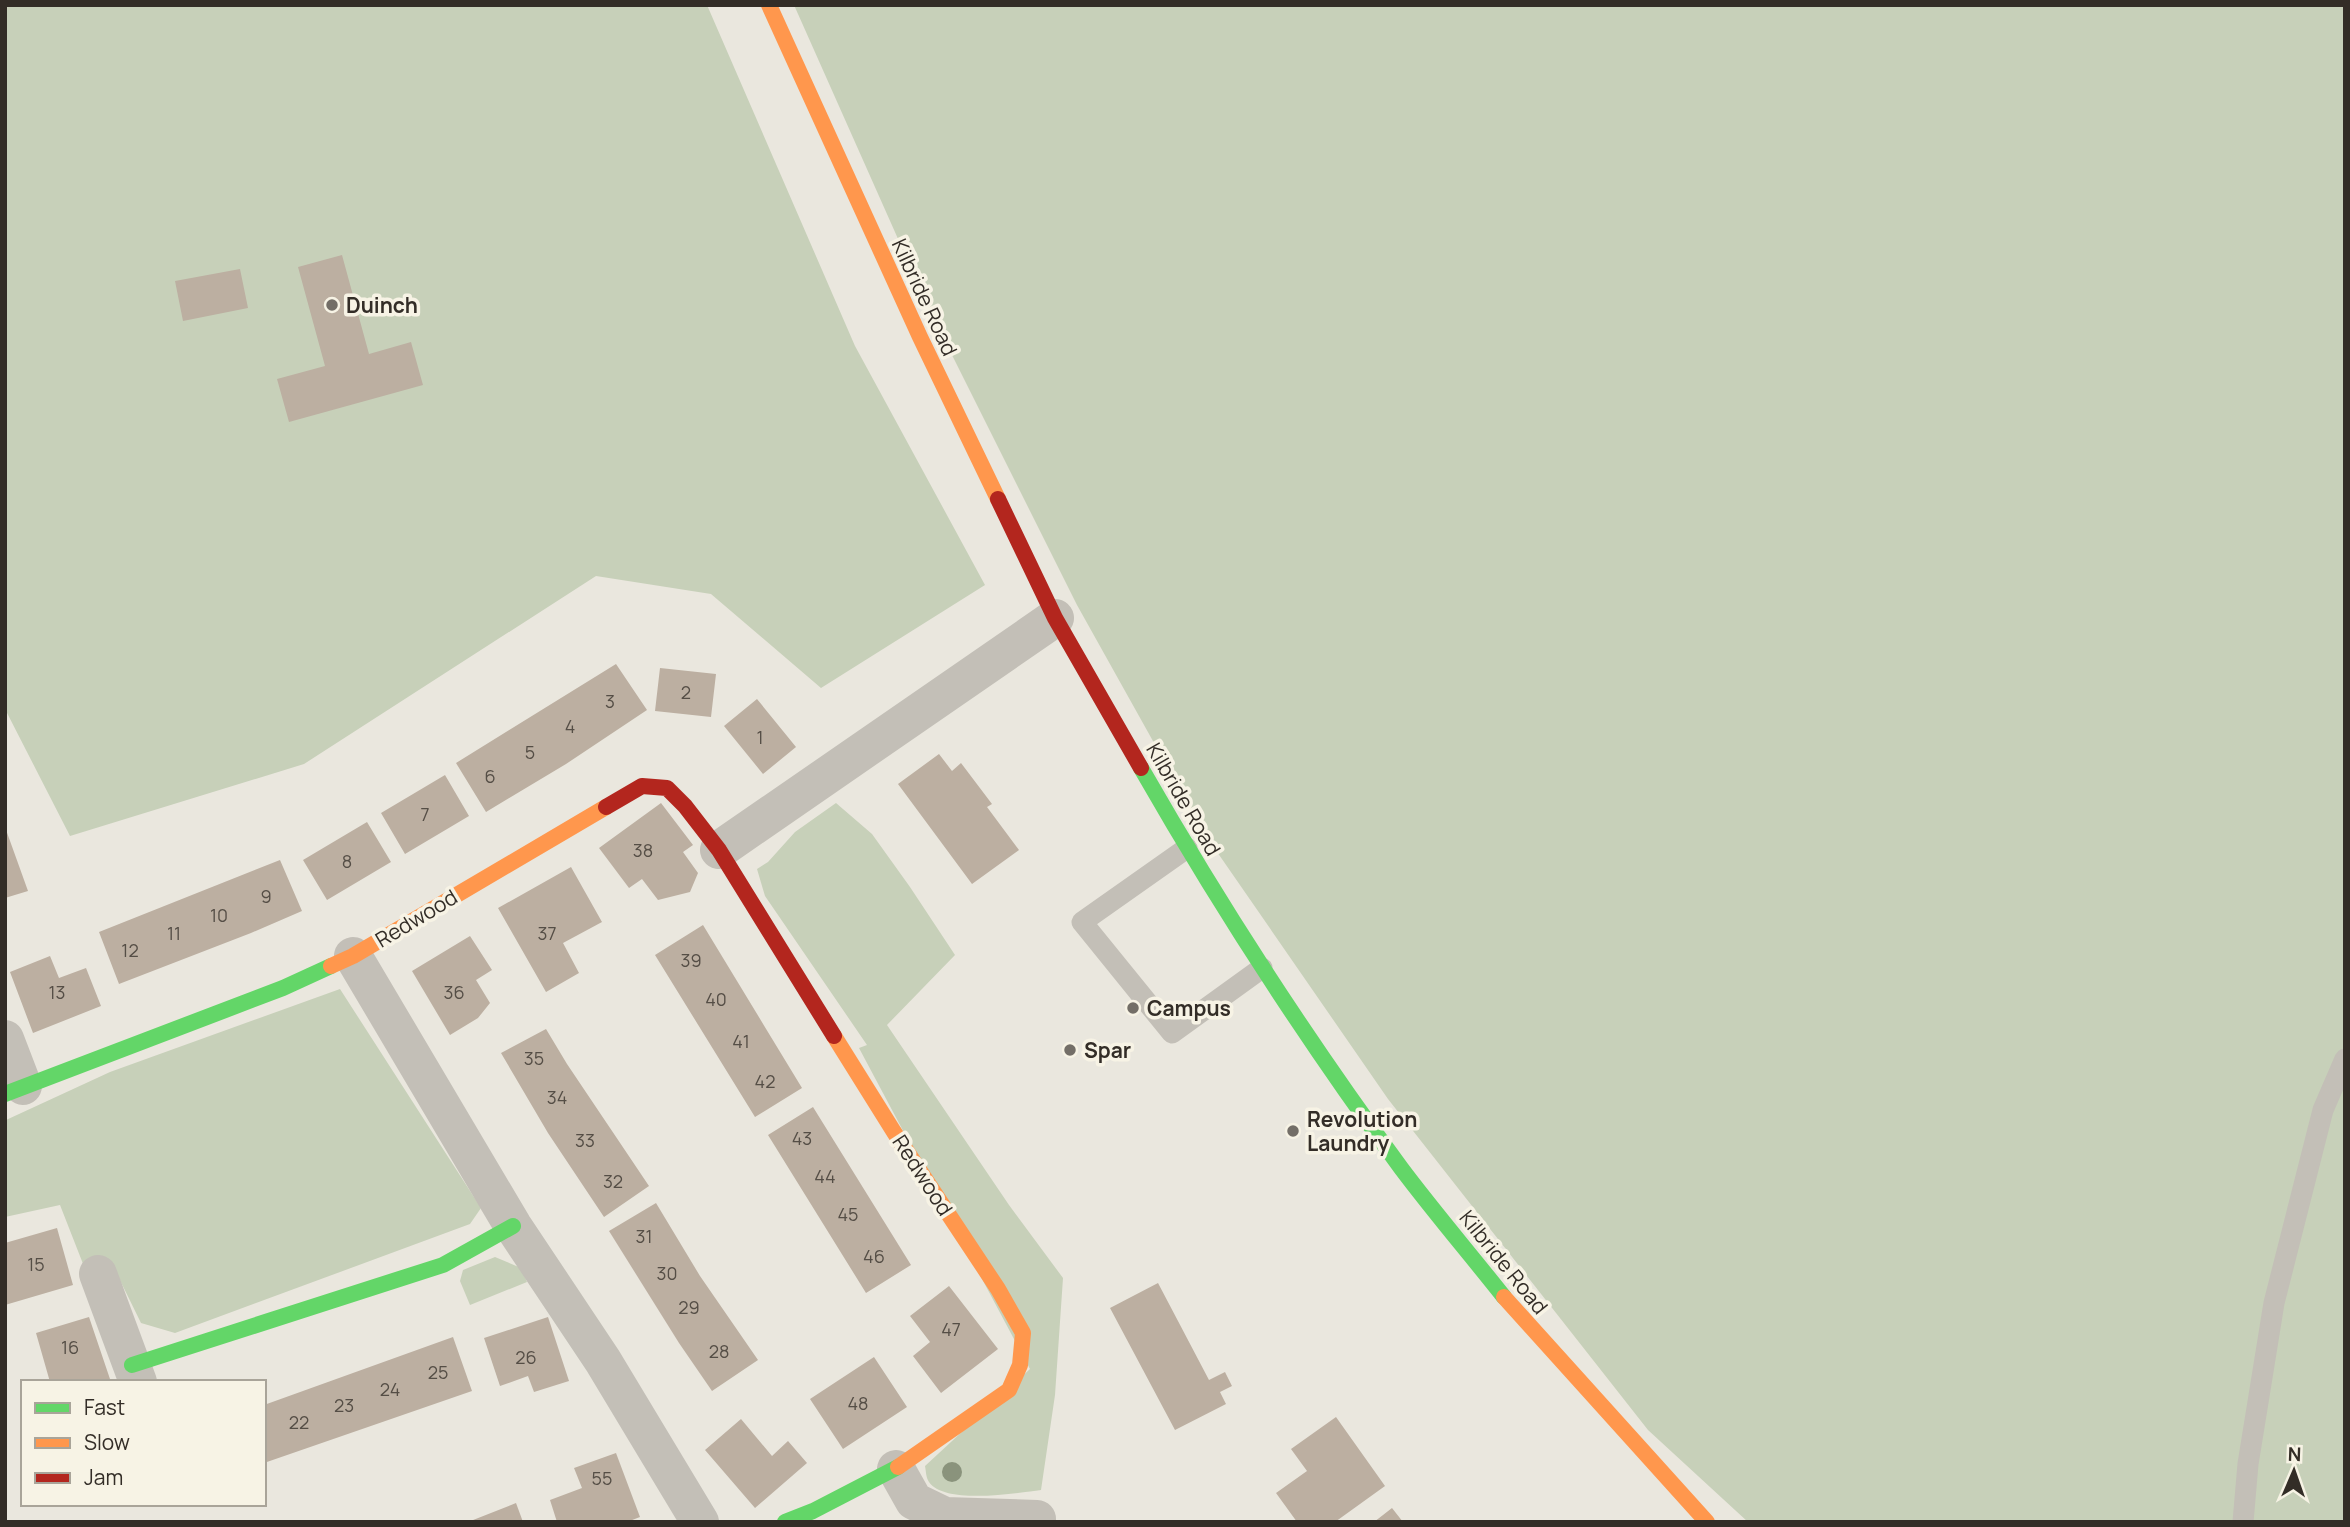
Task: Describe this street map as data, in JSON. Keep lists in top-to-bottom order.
{
  "streets": {
    "street": ["Kilbride Road", "Redwood"]
  },
  "places": [
    "Duinch",
    "Campus",
    "Spar",
    "Revolution Laundry"
  ],
  "house_numbers": [
    "2",
    "3",
    "4",
    "1",
    "5",
    "6",
    "7",
    "38",
    "8",
    "9",
    "10",
    "11",
    "37",
    "12",
    "39",
    "13",
    "36",
    "40",
    "41",
    "35",
    "42",
    "34",
    "43",
    "33",
    "44",
    "32",
    "45",
    "31",
    "46",
    "15",
    "30",
    "29",
    "47",
    "16",
    "28",
    "26",
    "25",
    "24",
    "48",
    "23",
    "22",
    "55"
  ],
  "legend": ["Fast", "Slow", "Jam"],
  "north": "top"
}
